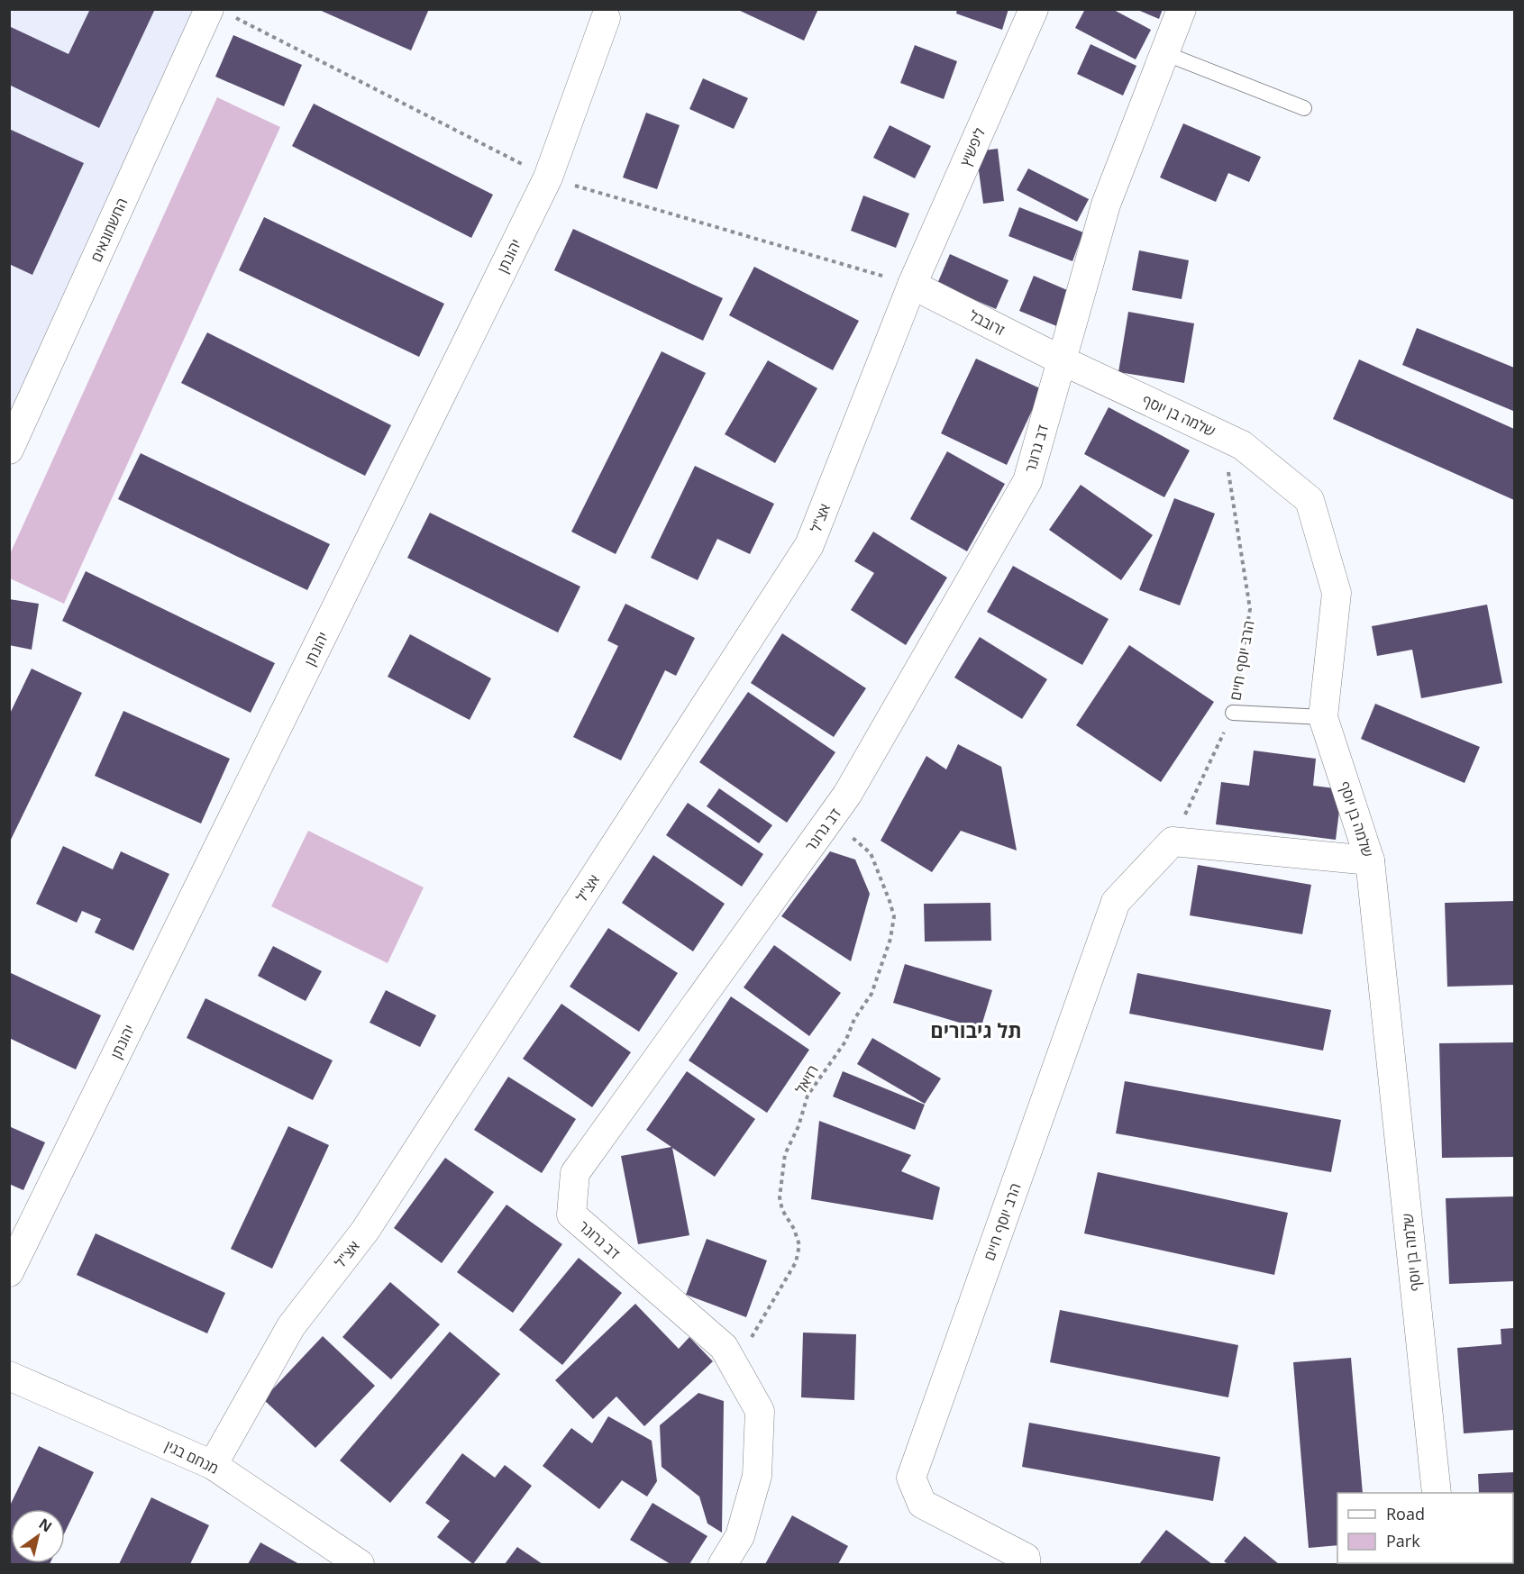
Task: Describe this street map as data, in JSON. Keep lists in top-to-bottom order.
{
  "streets": {
    "street": [
      "ליפשיץ",
      "החשמונאים",
      "יהונתן",
      "זרובבל",
      "שלמה בן יוסף",
      "דב גרונר",
      "אצ\"ל",
      "הרב יוסף חיים",
      "מנחם בגין"
    ],
    "path": ["רזיאל"]
  },
  "crossings": [
    ["ליפשיץ", "זרובבל"],
    ["ליפשיץ", "אצ\"ל"],
    ["זרובבל", "שלמה בן יוסף"],
    ["זרובבל", "דב גרונר"],
    ["זרובבל", "אצ\"ל"],
    ["שלמה בן יוסף", "דב גרונר"],
    ["שלמה בן יוסף", "הרב יוסף חיים"],
    ["דב גרונר", "רזיאל"],
    ["אצ\"ל", "מנחם בגין"]
  ],
  "districts": ["תל גיבורים"],
  "legend": ["Road", "Park"],
  "north": "top right"
}
